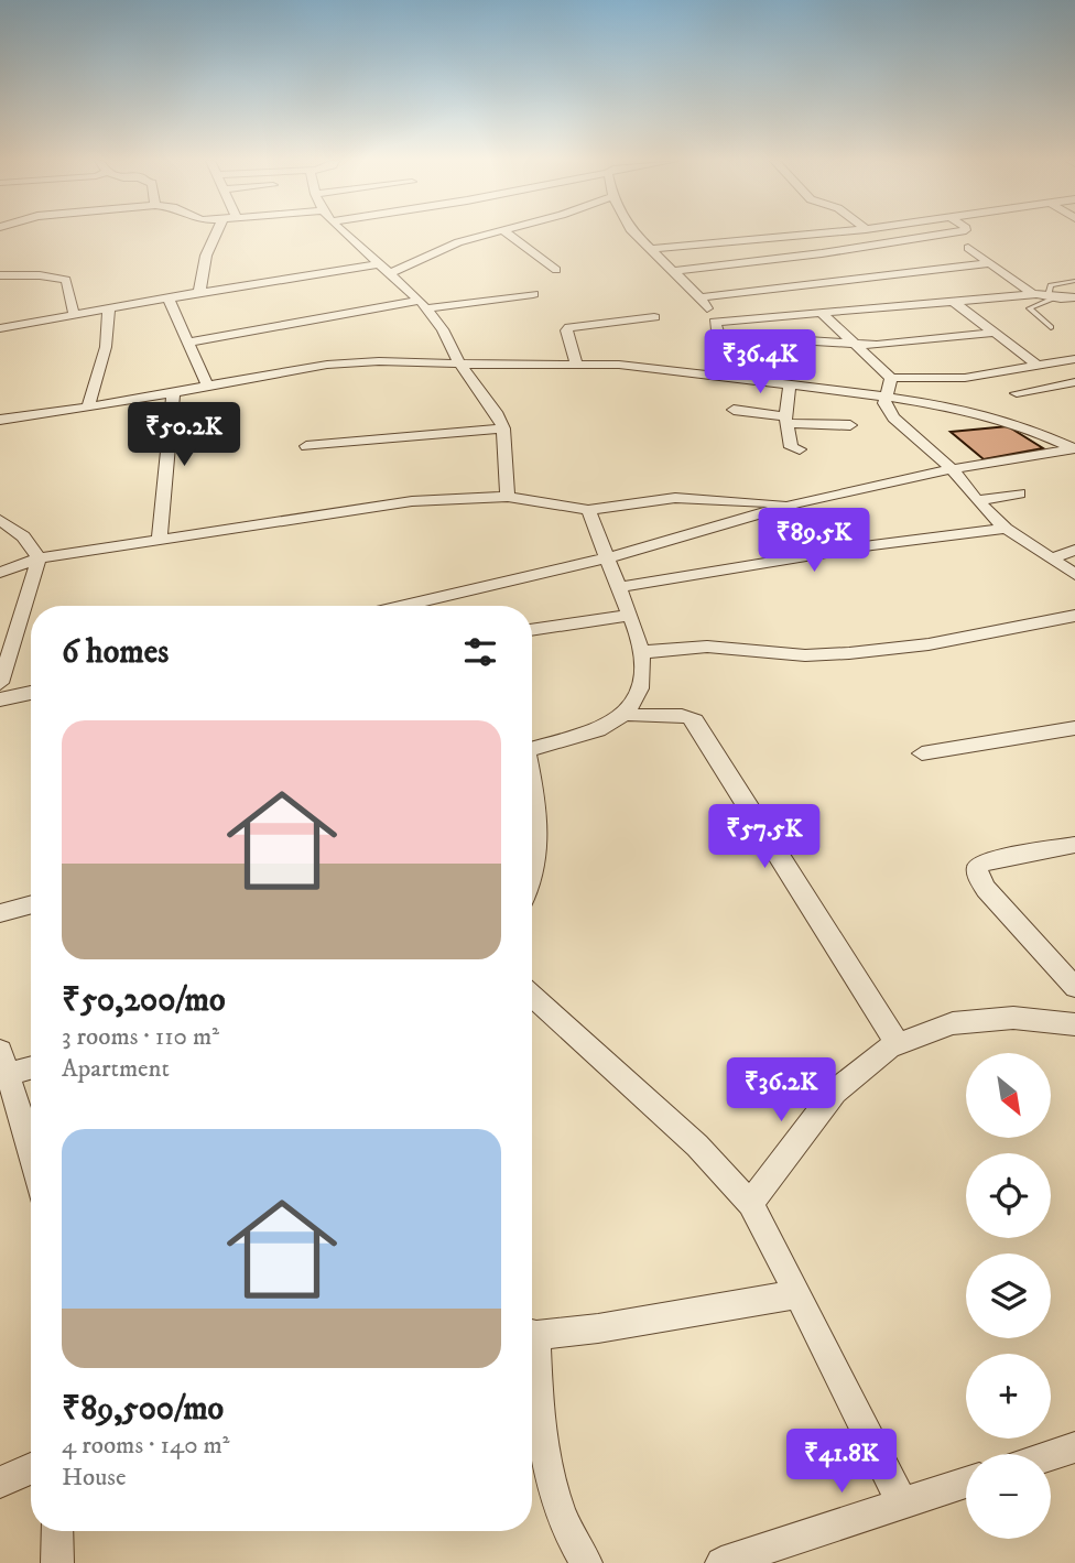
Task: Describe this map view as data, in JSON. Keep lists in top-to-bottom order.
{
  "north": "bottom right",
  "page": {
    "price": [
      "₹36.4K",
      "₹50.2K",
      "₹89.5K",
      "₹57.5K",
      "₹36.2K",
      "₹41.8K"
    ],
    "heading": "6 homes",
    "list": [
      {
        "name": "₹50,200/mo",
        "note": "3 rooms · 110 m² · Apartment"
      },
      {
        "name": "₹89,500/mo",
        "note": "4 rooms · 140 m² · House"
      }
    ],
    "map_buttons": ["+", "−"]
  }
}
